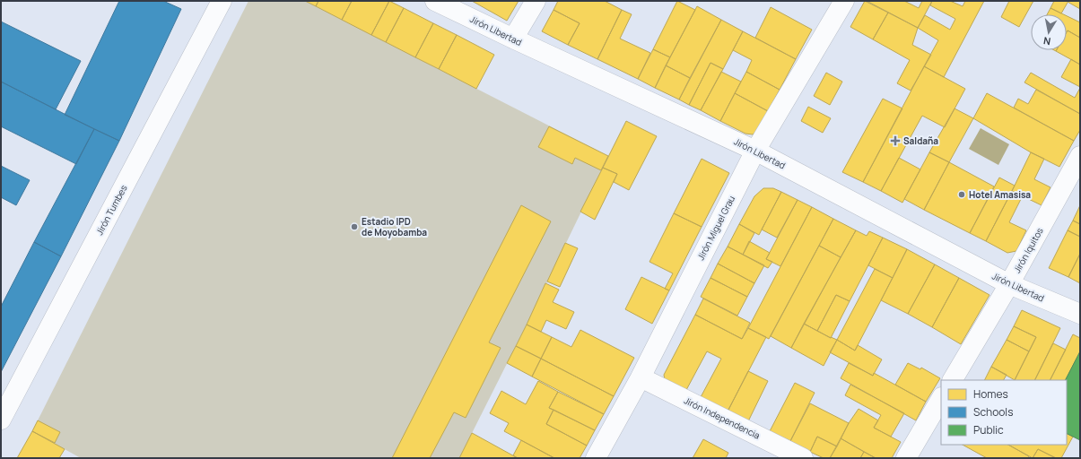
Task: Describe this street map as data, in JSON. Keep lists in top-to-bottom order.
{
  "streets": {
    "street": [
      "Jirón Libertad",
      "Jirón Tumbes",
      "Jirón Miguel Grau",
      "Jirón Iquitos",
      "Jirón Independencia"
    ]
  },
  "crossings": [
    ["Jirón Libertad", "Jirón Miguel Grau"],
    ["Jirón Libertad", "Jirón Iquitos"],
    ["Jirón Miguel Grau", "Jirón Independencia"]
  ],
  "places": {
    "health": ["Saldaña"],
    "other": ["Hotel Amasisa", "Estadio IPD de Moyobamba"]
  },
  "legend": ["Homes", "Schools", "Public"],
  "north": "bottom"
}
